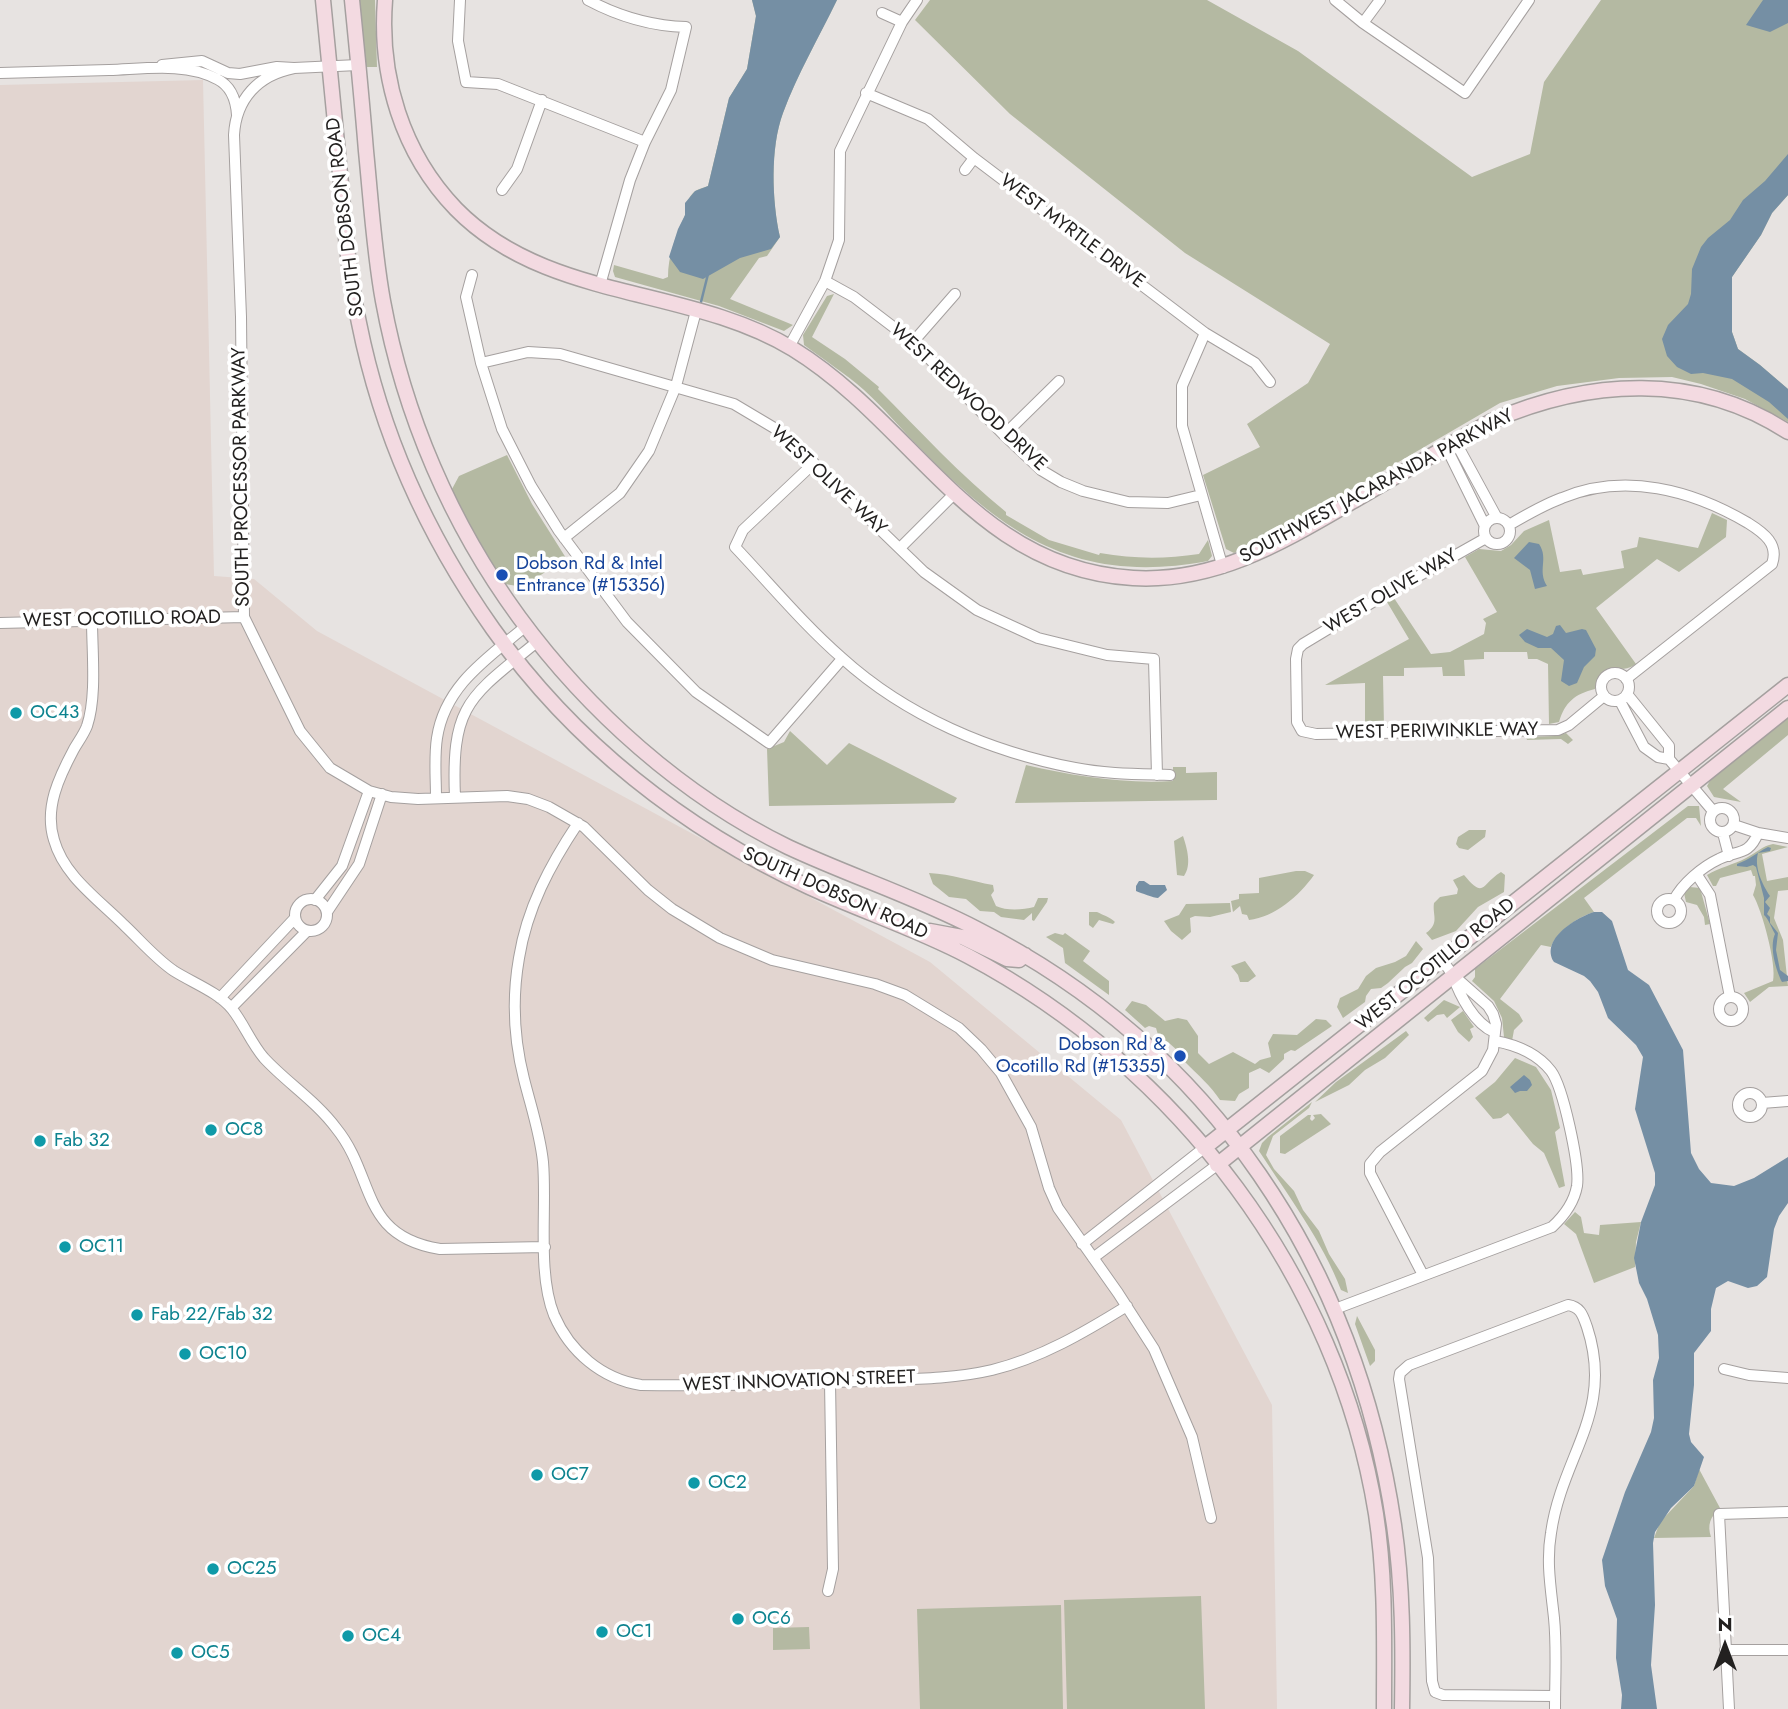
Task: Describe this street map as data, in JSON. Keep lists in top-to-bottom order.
{
  "streets": {
    "main road": ["SOUTH DOBSON ROAD", "SOUTHWEST JACARANDA PARKWAY", "WEST OCOTILLO ROAD"],
    "street": [
      "WEST MYRTLE DRIVE",
      "WEST REDWOOD DRIVE",
      "SOUTH PROCESSOR PARKWAY",
      "WEST OLIVE WAY",
      "WEST PERIWINKLE WAY",
      "WEST INNOVATION STREET"
    ]
  },
  "crossings": [
    ["SOUTH DOBSON ROAD", "WEST OCOTILLO ROAD"],
    ["SOUTH PROCESSOR PARKWAY", "WEST OCOTILLO ROAD"],
    ["SOUTH PROCESSOR PARKWAY", "WEST INNOVATION STREET"],
    ["WEST OLIVE WAY", "WEST PERIWINKLE WAY"]
  ],
  "places": [
    "Dobson Rd & Intel Entrance (#15356)",
    "OC43",
    "Dobson Rd & Ocotillo Rd (#15355)",
    "OC8",
    "Fab 32",
    "OC11",
    "Fab 22/Fab 32",
    "OC10",
    "OC7",
    "OC2",
    "OC25",
    "OC6",
    "OC1",
    "OC4",
    "OC5"
  ],
  "north": "top"
}
